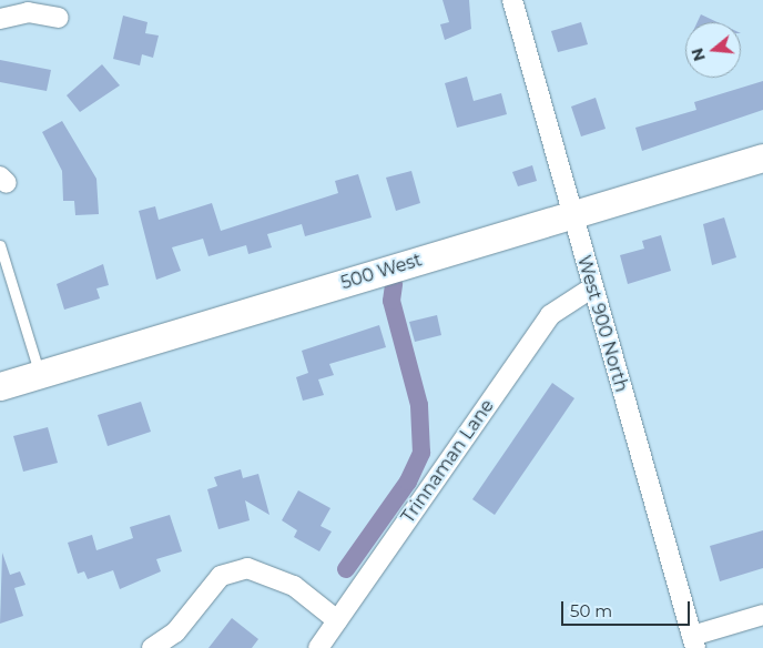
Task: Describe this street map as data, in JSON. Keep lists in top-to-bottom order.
{
  "streets": {
    "main road": ["500 West"],
    "street": ["West 900 North", "Trinnaman Lane"]
  },
  "crossings": [
    ["500 West", "West 900 North"],
    ["West 900 North", "Trinnaman Lane"]
  ],
  "scale_bar": "50 m",
  "north": "left"
}
